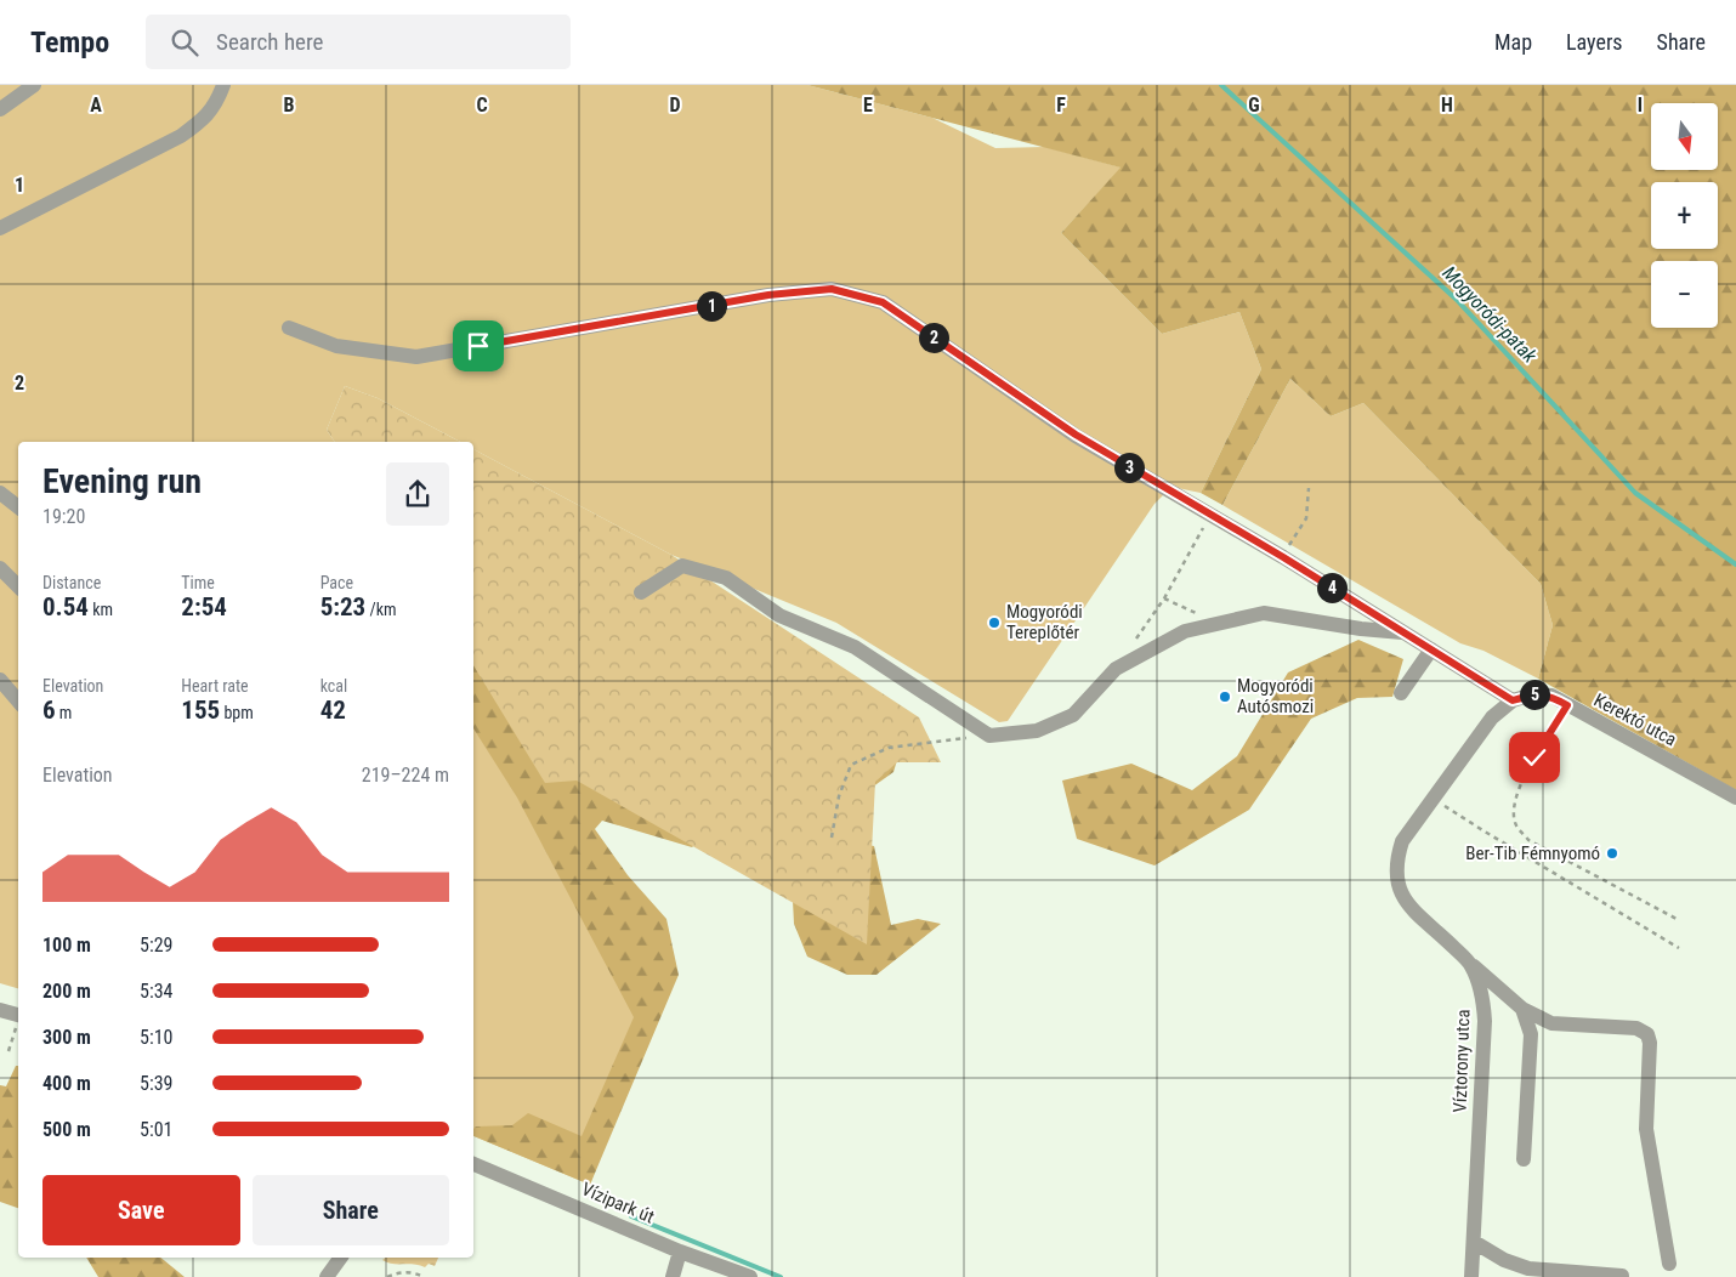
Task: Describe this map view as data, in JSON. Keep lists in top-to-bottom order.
{
  "streets": {
    "street": ["Kerektó utca", "Víztorony utca", "Vízipark út"]
  },
  "crossings": [
    ["Kerektó utca", "Víztorony utca"]
  ],
  "water": ["Mogyoródi-patak"],
  "places": ["Mogyoródi Tereplőtér", "Mogyoródi Autósmozi", "Ber-Tib Fémnyomó"],
  "north": "bottom",
  "page": {
    "header": "Tempo",
    "search": "Search here",
    "nav": ["Map", "Layers", "Share"],
    "map_buttons": ["+", "−"],
    "pins": [
      "1",
      "2",
      "3",
      "4",
      "5"
    ],
    "heading": ["Evening run", "19:20"],
    "stats": [
      ["Distance", "0.54 km"],
      ["Time", "2:54"],
      ["Pace", "5:23 /km"],
      ["Elevation", "6 m"],
      ["Heart rate", "155 bpm"],
      ["kcal", "42"]
    ],
    "chart": ["Elevation", "219–224 m"],
    "list": [
      {
        "name": "100 m",
        "note": "5:29"
      },
      {
        "name": "200 m",
        "note": "5:34"
      },
      {
        "name": "300 m",
        "note": "5:10"
      },
      {
        "name": "400 m",
        "note": "5:39"
      },
      {
        "name": "500 m",
        "note": "5:01"
      }
    ],
    "buttons": ["Save", "Share"]
  },
  "grid": {
    "columns": [
      "A",
      "B",
      "C",
      "D",
      "E",
      "F",
      "G",
      "H",
      "I"
    ],
    "rows": ["1", "2"]
  }
}
